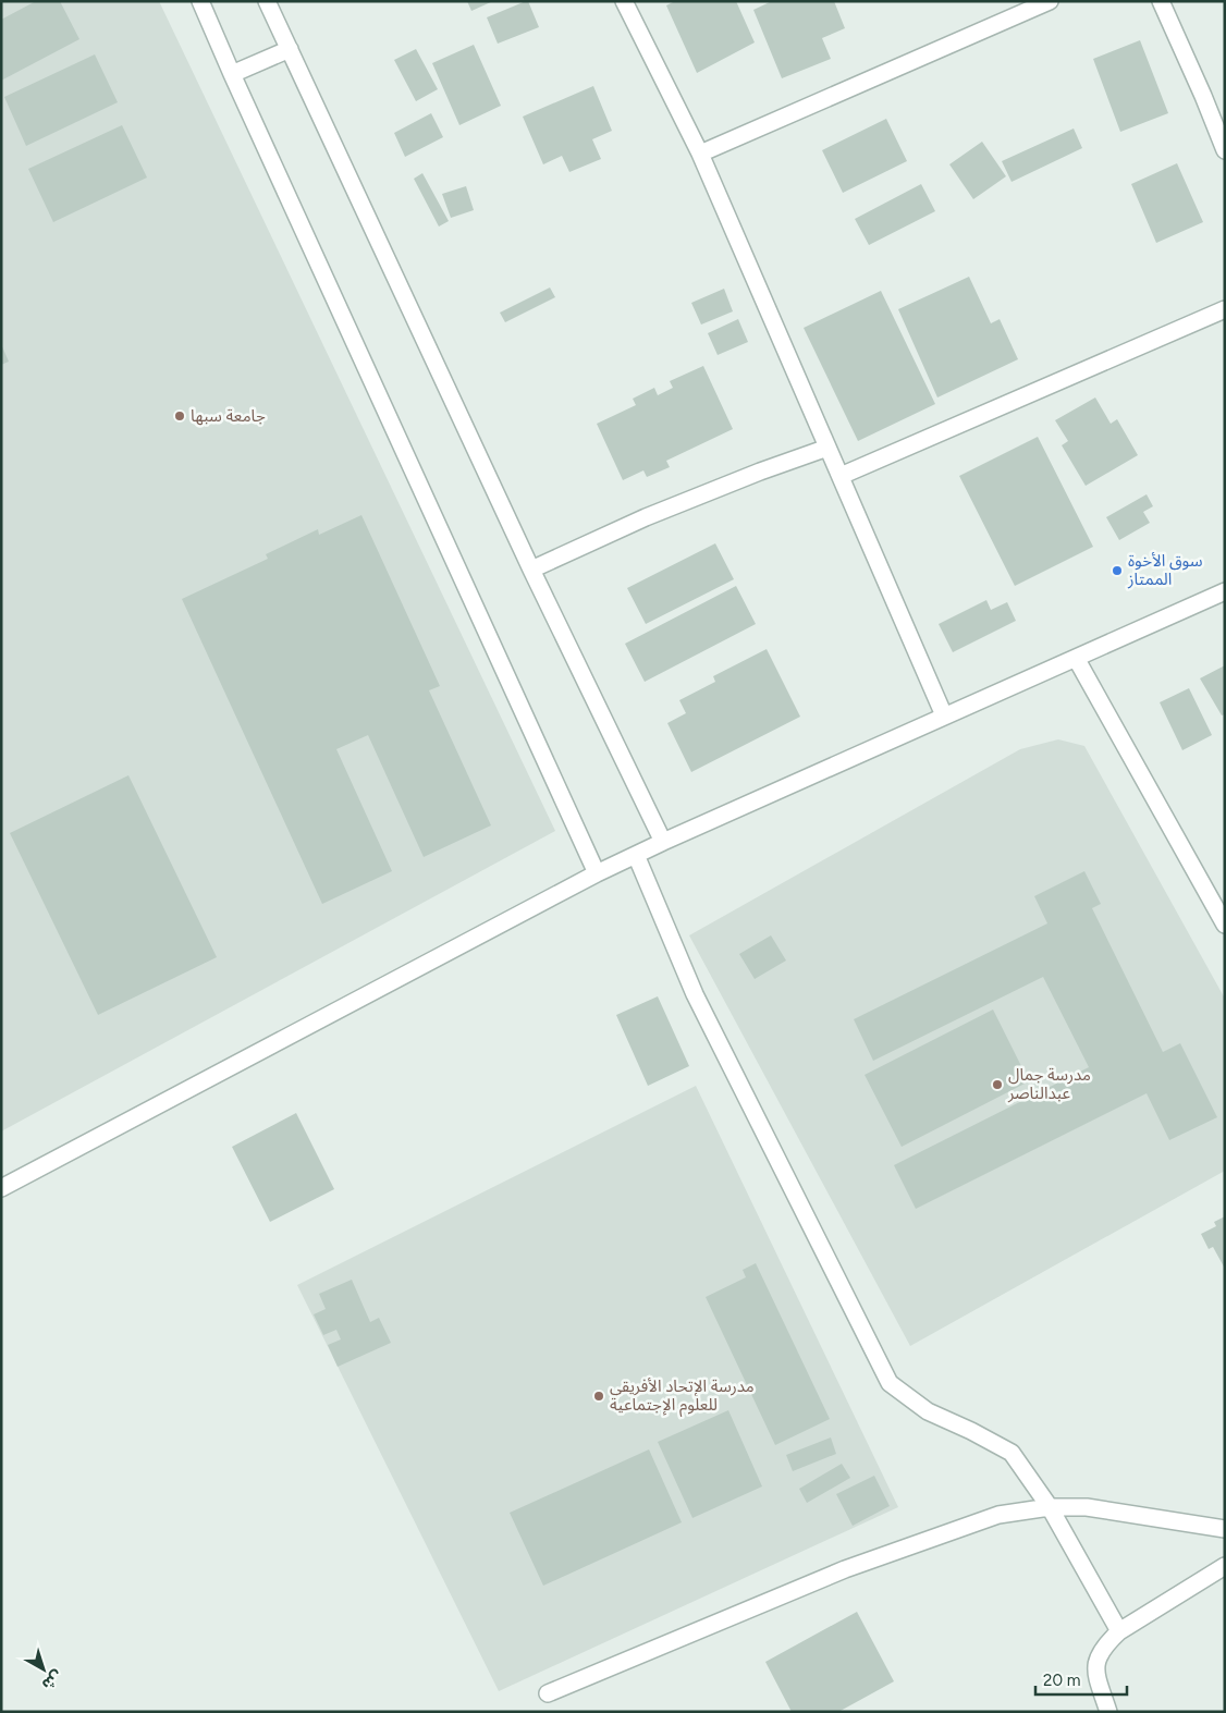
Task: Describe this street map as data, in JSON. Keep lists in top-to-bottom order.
{
  "places": [
    "جامعة سبها",
    "سوق الأخوة الممتاز",
    "مدرسة جمال عبدالناصر",
    "مدرسة الإتحاد الأفريقي للعلوم الإجتماعية"
  ],
  "scale_bar": "20 m",
  "north": "bottom right"
}
